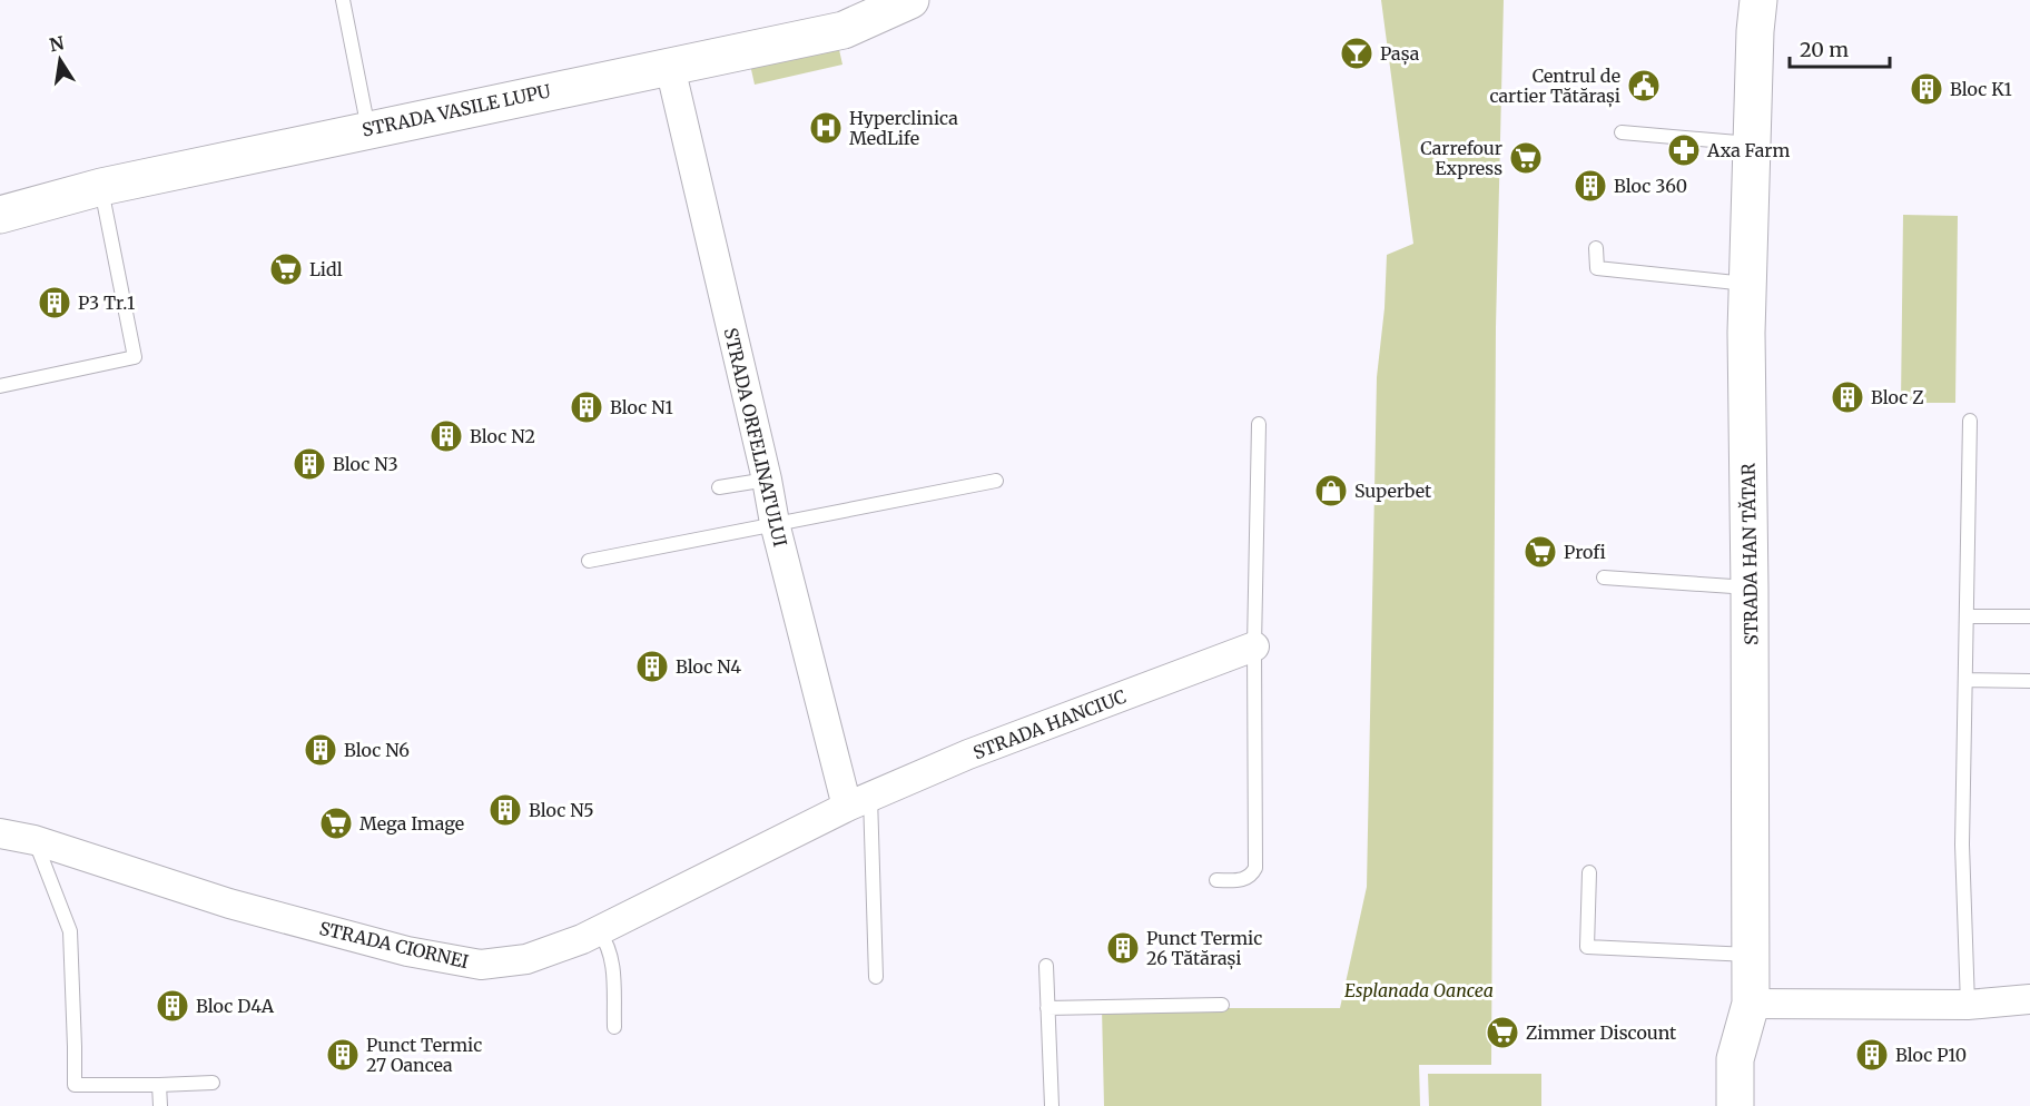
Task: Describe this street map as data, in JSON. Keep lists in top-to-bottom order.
{
  "streets": {
    "street": [
      "STRADA VASILE LUPU",
      "STRADA ORFELINATULUI",
      "STRADA HAN TĂTAR",
      "STRADA HANCIUC",
      "STRADA CIORNEI"
    ]
  },
  "crossings": [
    ["STRADA VASILE LUPU", "STRADA ORFELINATULUI"],
    ["STRADA ORFELINATULUI", "STRADA HANCIUC"],
    ["STRADA ORFELINATULUI", "STRADA CIORNEI"],
    ["STRADA HANCIUC", "STRADA CIORNEI"]
  ],
  "parks": ["Esplanada Oancea"],
  "places": {
    "bar": ["Pașa"],
    "public building": ["Centrul de cartier Tătărași"],
    "building": [
      "Bloc K1",
      "Bloc 360",
      "P3 Tr.1",
      "Bloc Z",
      "Bloc N1",
      "Bloc N2",
      "Bloc N3",
      "Bloc N4",
      "Bloc N6",
      "Bloc N5",
      "Punct Termic 26 Tătărași",
      "Bloc D4A",
      "Punct Termic 27 Oancea",
      "Bloc P10"
    ],
    "hospital": ["Hyperclinica MedLife"],
    "pharmacy": ["Axa Farm"],
    "supermarket": [
      "Carrefour Express",
      "Lidl",
      "Profi",
      "Mega Image",
      "Zimmer Discount"
    ],
    "shop": ["Superbet"]
  },
  "scale_bar": "20 m",
  "north": "top"
}
